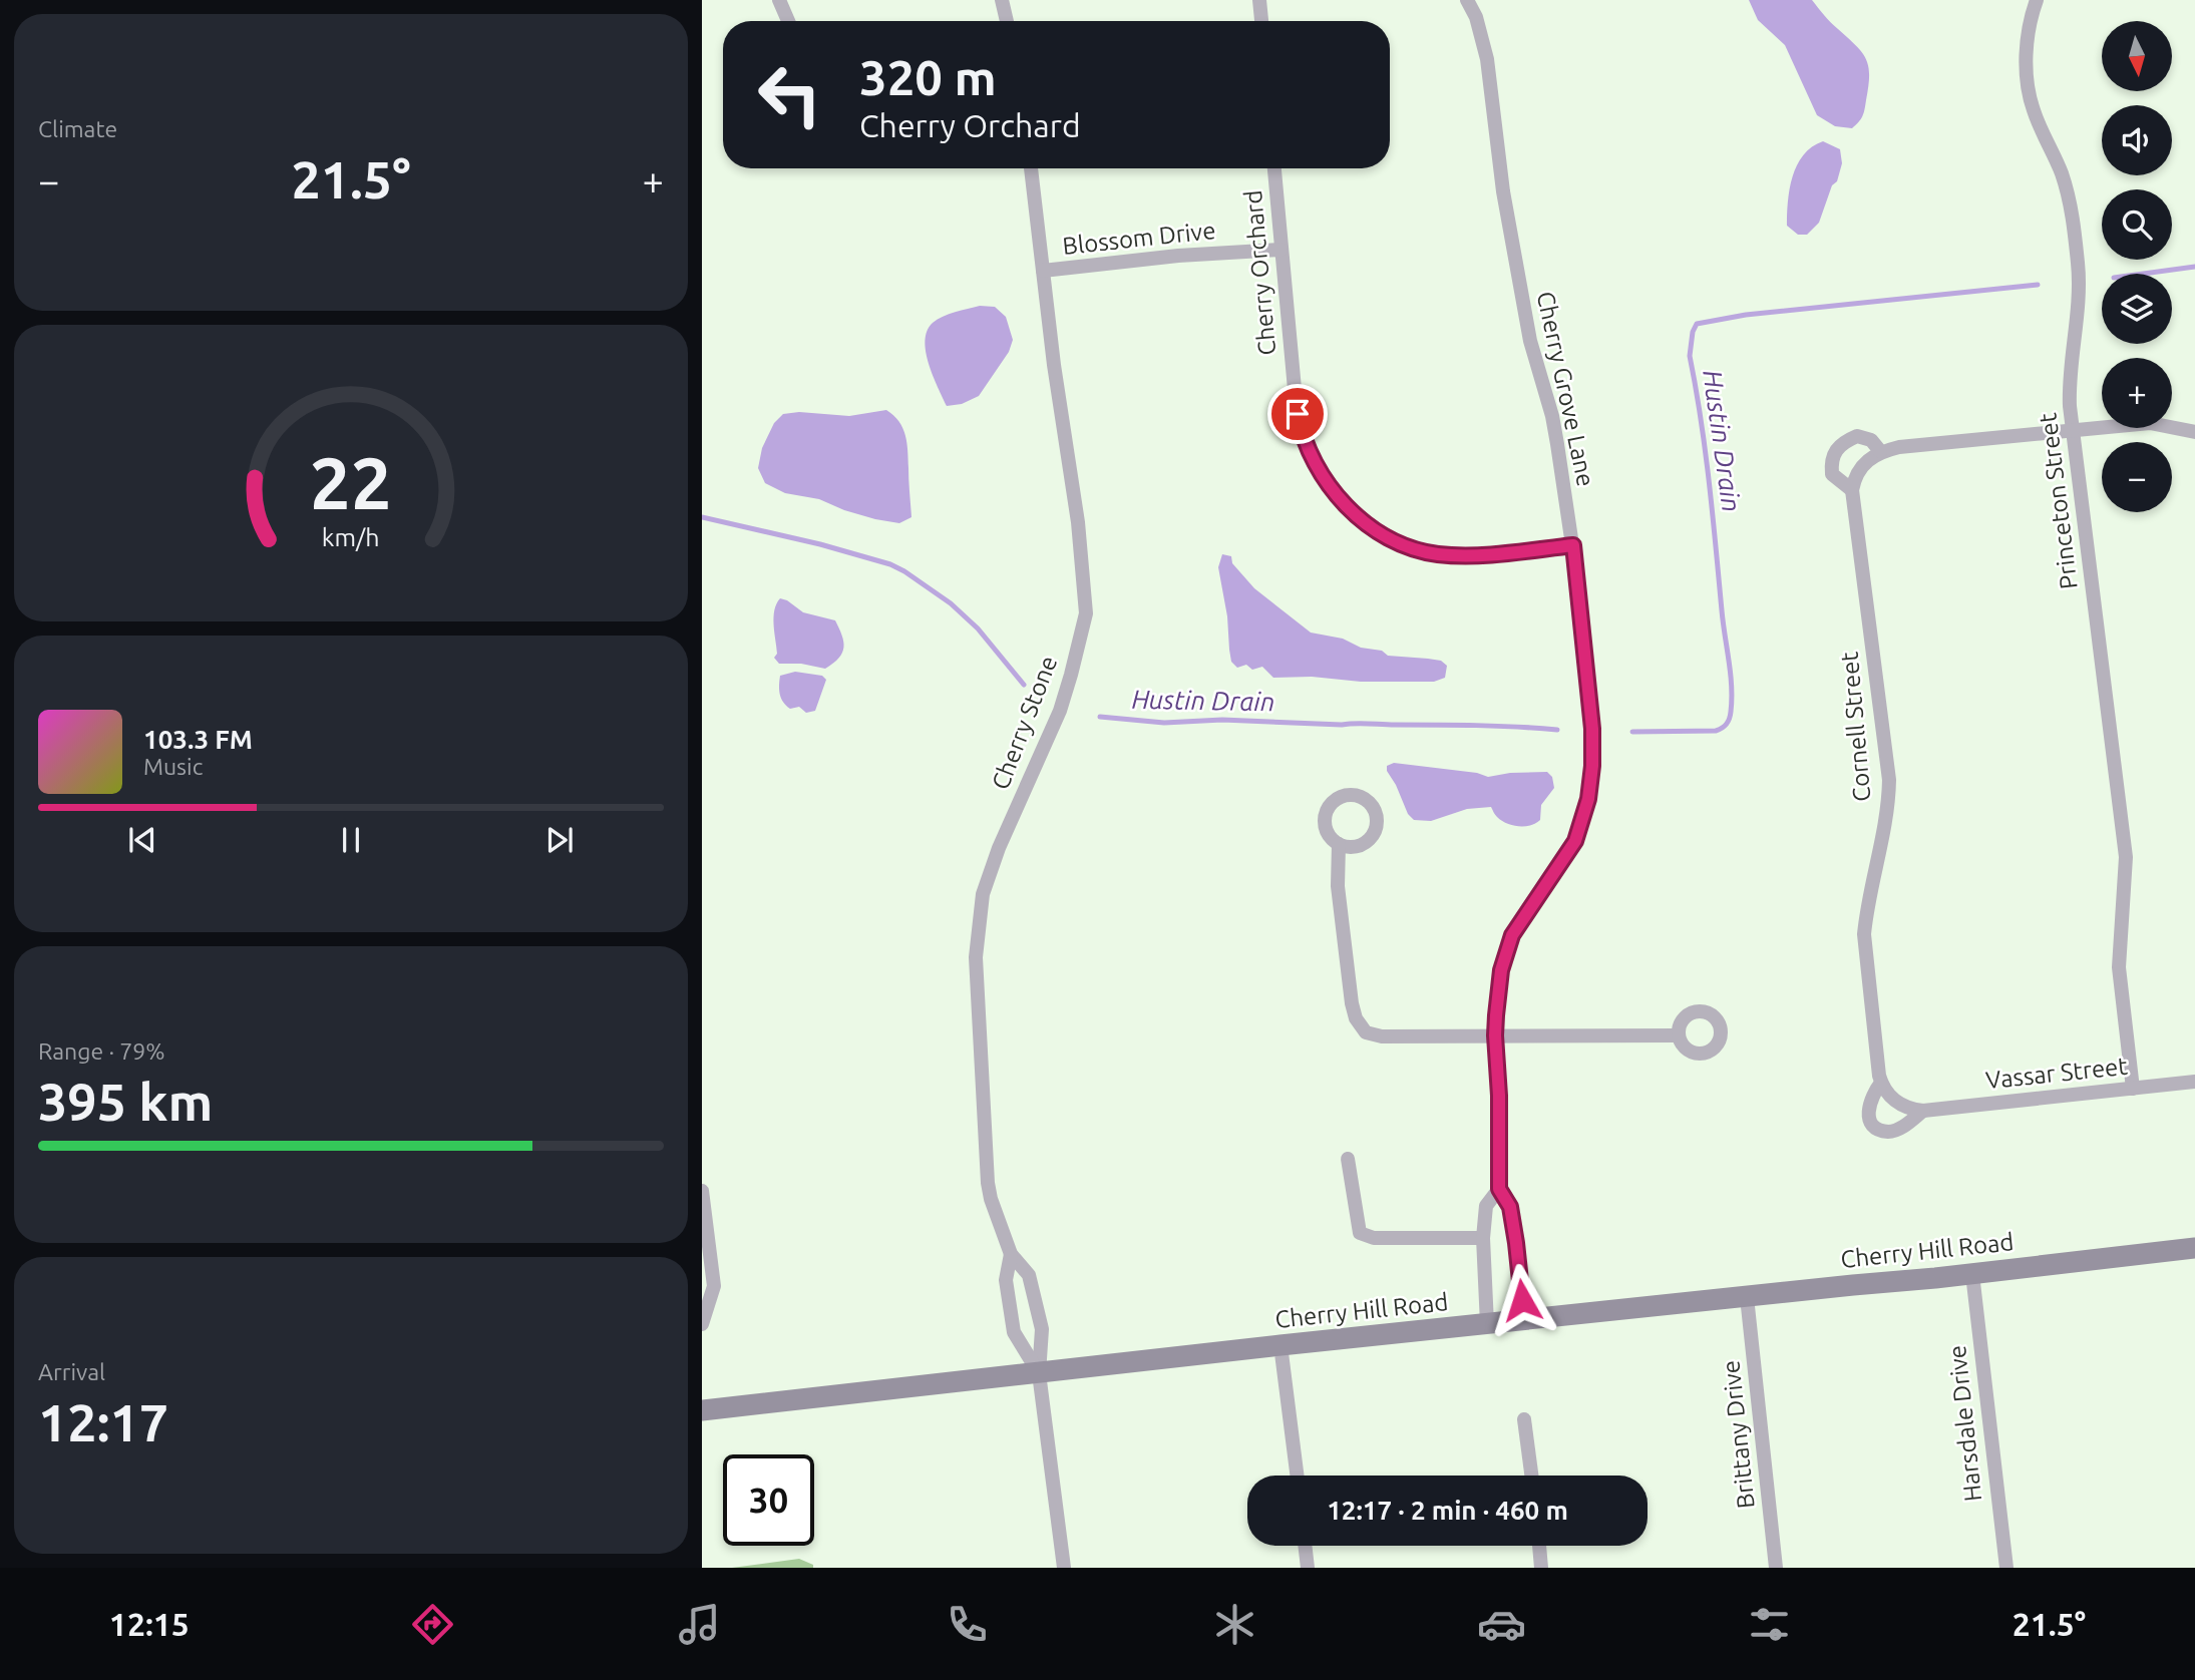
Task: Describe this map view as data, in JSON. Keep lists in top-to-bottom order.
{
  "streets": {
    "main road": ["Cherry Hill Road"],
    "street": [
      "Blossom Drive",
      "Cherry Orchard",
      "Cherry Grove Lane",
      "Princeton Street",
      "Cherry Stone",
      "Cornell Street",
      "Vassar Street",
      "Harsdale Drive",
      "Brittany Drive"
    ]
  },
  "crossings": [
    ["Blossom Drive", "Cherry Orchard"],
    ["Blossom Drive", "Cherry Stone"],
    ["Cherry Orchard", "Cherry Grove Lane"],
    ["Cherry Grove Lane", "Cherry Hill Road"],
    ["Princeton Street", "Vassar Street"],
    ["Cherry Stone", "Cherry Hill Road"],
    ["Cornell Street", "Vassar Street"],
    ["Cherry Hill Road", "Harsdale Drive"],
    ["Cherry Hill Road", "Brittany Drive"]
  ],
  "water": ["Hustin Drain"],
  "north": "bottom",
  "page": {
    "tile": [
      "Climate",
      ["Range · 79%", "395 km"],
      ["Arrival", "12:17"]
    ],
    "map_buttons": ["+", "−"],
    "turn": ["320 m", "Cherry Orchard"],
    "heat": ["−", "21.5°", "+"],
    "song": ["103.3 FM", "Music"],
    "limit": "30",
    "trip": "12:17 · 2 min · 460 m",
    "tabs": ["12:15", "21.5°"],
    "gauge": ["22", "km/h"]
  }
}
